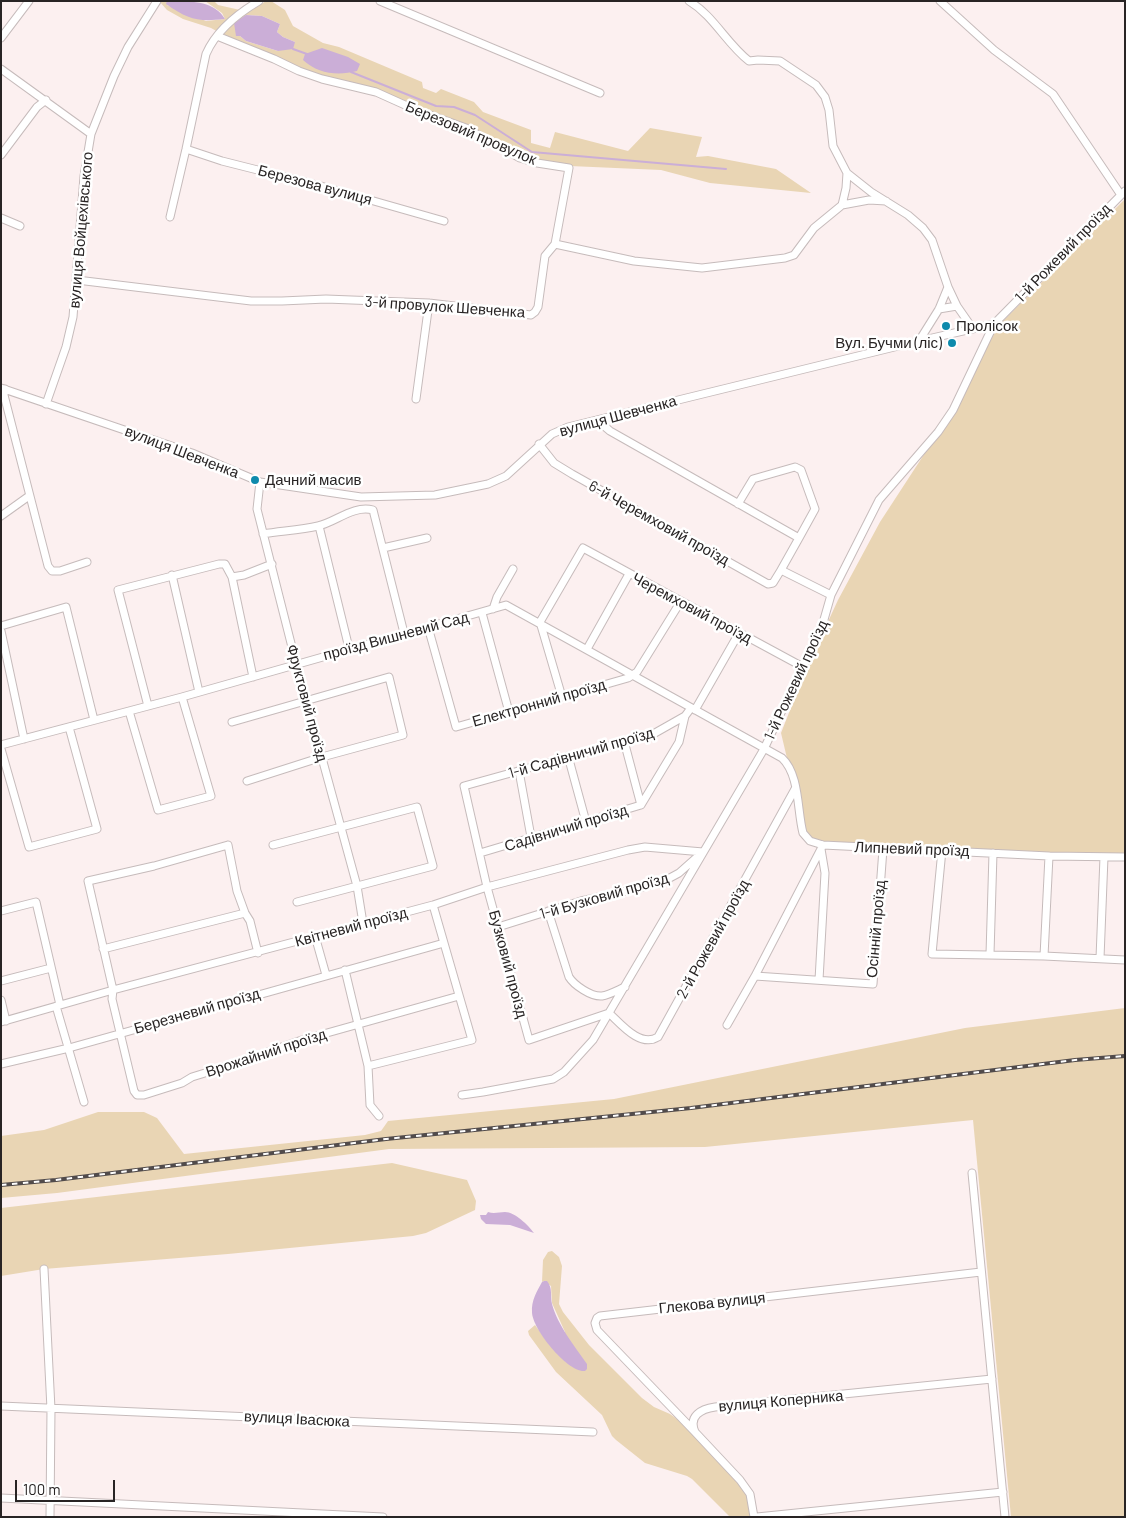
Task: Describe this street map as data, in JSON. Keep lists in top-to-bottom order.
{
  "streets": {
    "street": [
      "Березовий провулок",
      "Березова вулиця",
      "вулиця Войцехівського",
      "1-й Рожевий проїзд",
      "3-й провулок Шевченка",
      "вулиця Шевченка",
      "6-й Черемховий проїзд",
      "Черемховий проїзд",
      "проїзд Вишневий Сад",
      "Фруктовий проїзд",
      "Електронний проїзд",
      "1-й Садівничий проїзд",
      "Садівничий проїзд",
      "Липневий проїзд",
      "1-й Бузковий проїзд",
      "Квітневий проїзд",
      "Осінній проїзд",
      "2-й Рожевий проїзд",
      "Бузковий проїзд",
      "Березневий проїзд",
      "Врожайний проїзд",
      "Глекова вулиця",
      "вулиця Коперника",
      "вулиця Івасюка"
    ]
  },
  "crossings": [
    ["Березовий провулок", "3-й провулок Шевченка"],
    ["вулиця Войцехівського", "3-й провулок Шевченка"],
    ["вулиця Войцехівського", "вулиця Шевченка"],
    ["1-й Рожевий проїзд", "вулиця Шевченка"],
    ["1-й Рожевий проїзд", "Черемховий проїзд"],
    ["1-й Рожевий проїзд", "проїзд Вишневий Сад"],
    ["1-й Рожевий проїзд", "Липневий проїзд"],
    ["1-й Рожевий проїзд", "1-й Бузковий проїзд"],
    ["1-й Рожевий проїзд", "Квітневий проїзд"],
    ["1-й Рожевий проїзд", "2-й Рожевий проїзд"],
    ["1-й Рожевий проїзд", "Бузковий проїзд"],
    ["вулиця Шевченка", "6-й Черемховий проїзд"],
    ["вулиця Шевченка", "Фруктовий проїзд"],
    ["Черемховий проїзд", "проїзд Вишневий Сад"],
    ["Черемховий проїзд", "1-й Садівничий проїзд"],
    ["проїзд Вишневий Сад", "Фруктовий проїзд"],
    ["проїзд Вишневий Сад", "Електронний проїзд"],
    ["проїзд Вишневий Сад", "1-й Садівничий проїзд"],
    ["проїзд Вишневий Сад", "Липневий проїзд"],
    ["Фруктовий проїзд", "Квітневий проїзд"],
    ["1-й Садівничий проїзд", "Садівничий проїзд"],
    ["1-й Садівничий проїзд", "Бузковий проїзд"],
    ["Садівничий проїзд", "Бузковий проїзд"],
    ["Липневий проїзд", "Осінній проїзд"],
    ["Липневий проїзд", "2-й Рожевий проїзд"],
    ["1-й Бузковий проїзд", "Квітневий проїзд"],
    ["1-й Бузковий проїзд", "Бузковий проїзд"],
    ["Квітневий проїзд", "Бузковий проїзд"],
    ["2-й Рожевий проїзд", "Бузковий проїзд"],
    ["Березневий проїзд", "Врожайний проїзд"],
    ["Глекова вулиця", "вулиця Коперника"]
  ],
  "places": ["Пролісок", "Вул. Бучми (ліс)", "Дачний масив"],
  "scale_bar": "100 m"
}
